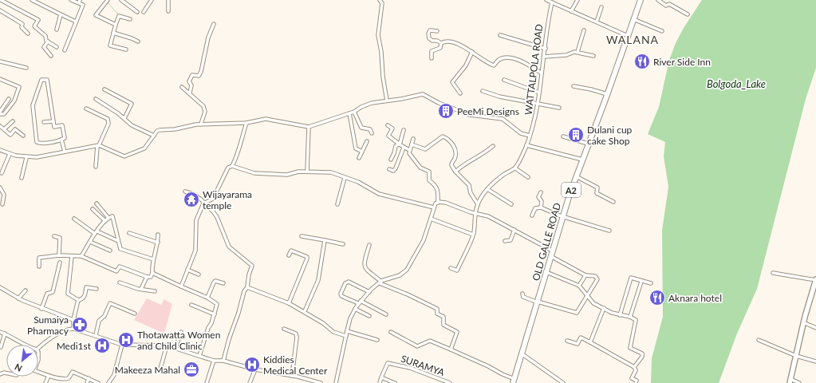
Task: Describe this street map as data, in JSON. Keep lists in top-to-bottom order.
{
  "streets": {
    "highway": ["A2", "OLD GALLE ROAD"],
    "street": ["WATTALPOLA ROAD", "SURAMYA"]
  },
  "districts": ["WALANA"],
  "water": ["Bolgoda_Lake"],
  "places": {
    "restaurant": ["River Side Inn", "Aknara hotel"],
    "building": ["PeeMi Designs", "Dulani cup cake Shop"],
    "temple": ["Wijayarama temple"],
    "pharmacy": ["Sumaiya Pharmacy"],
    "hospital": ["Thotawatta Women and Child Clinic", "Medi1st", "Kiddies Medical Center"],
    "office": ["Makeeza Mahal"]
  },
  "north": "bottom left"
}
